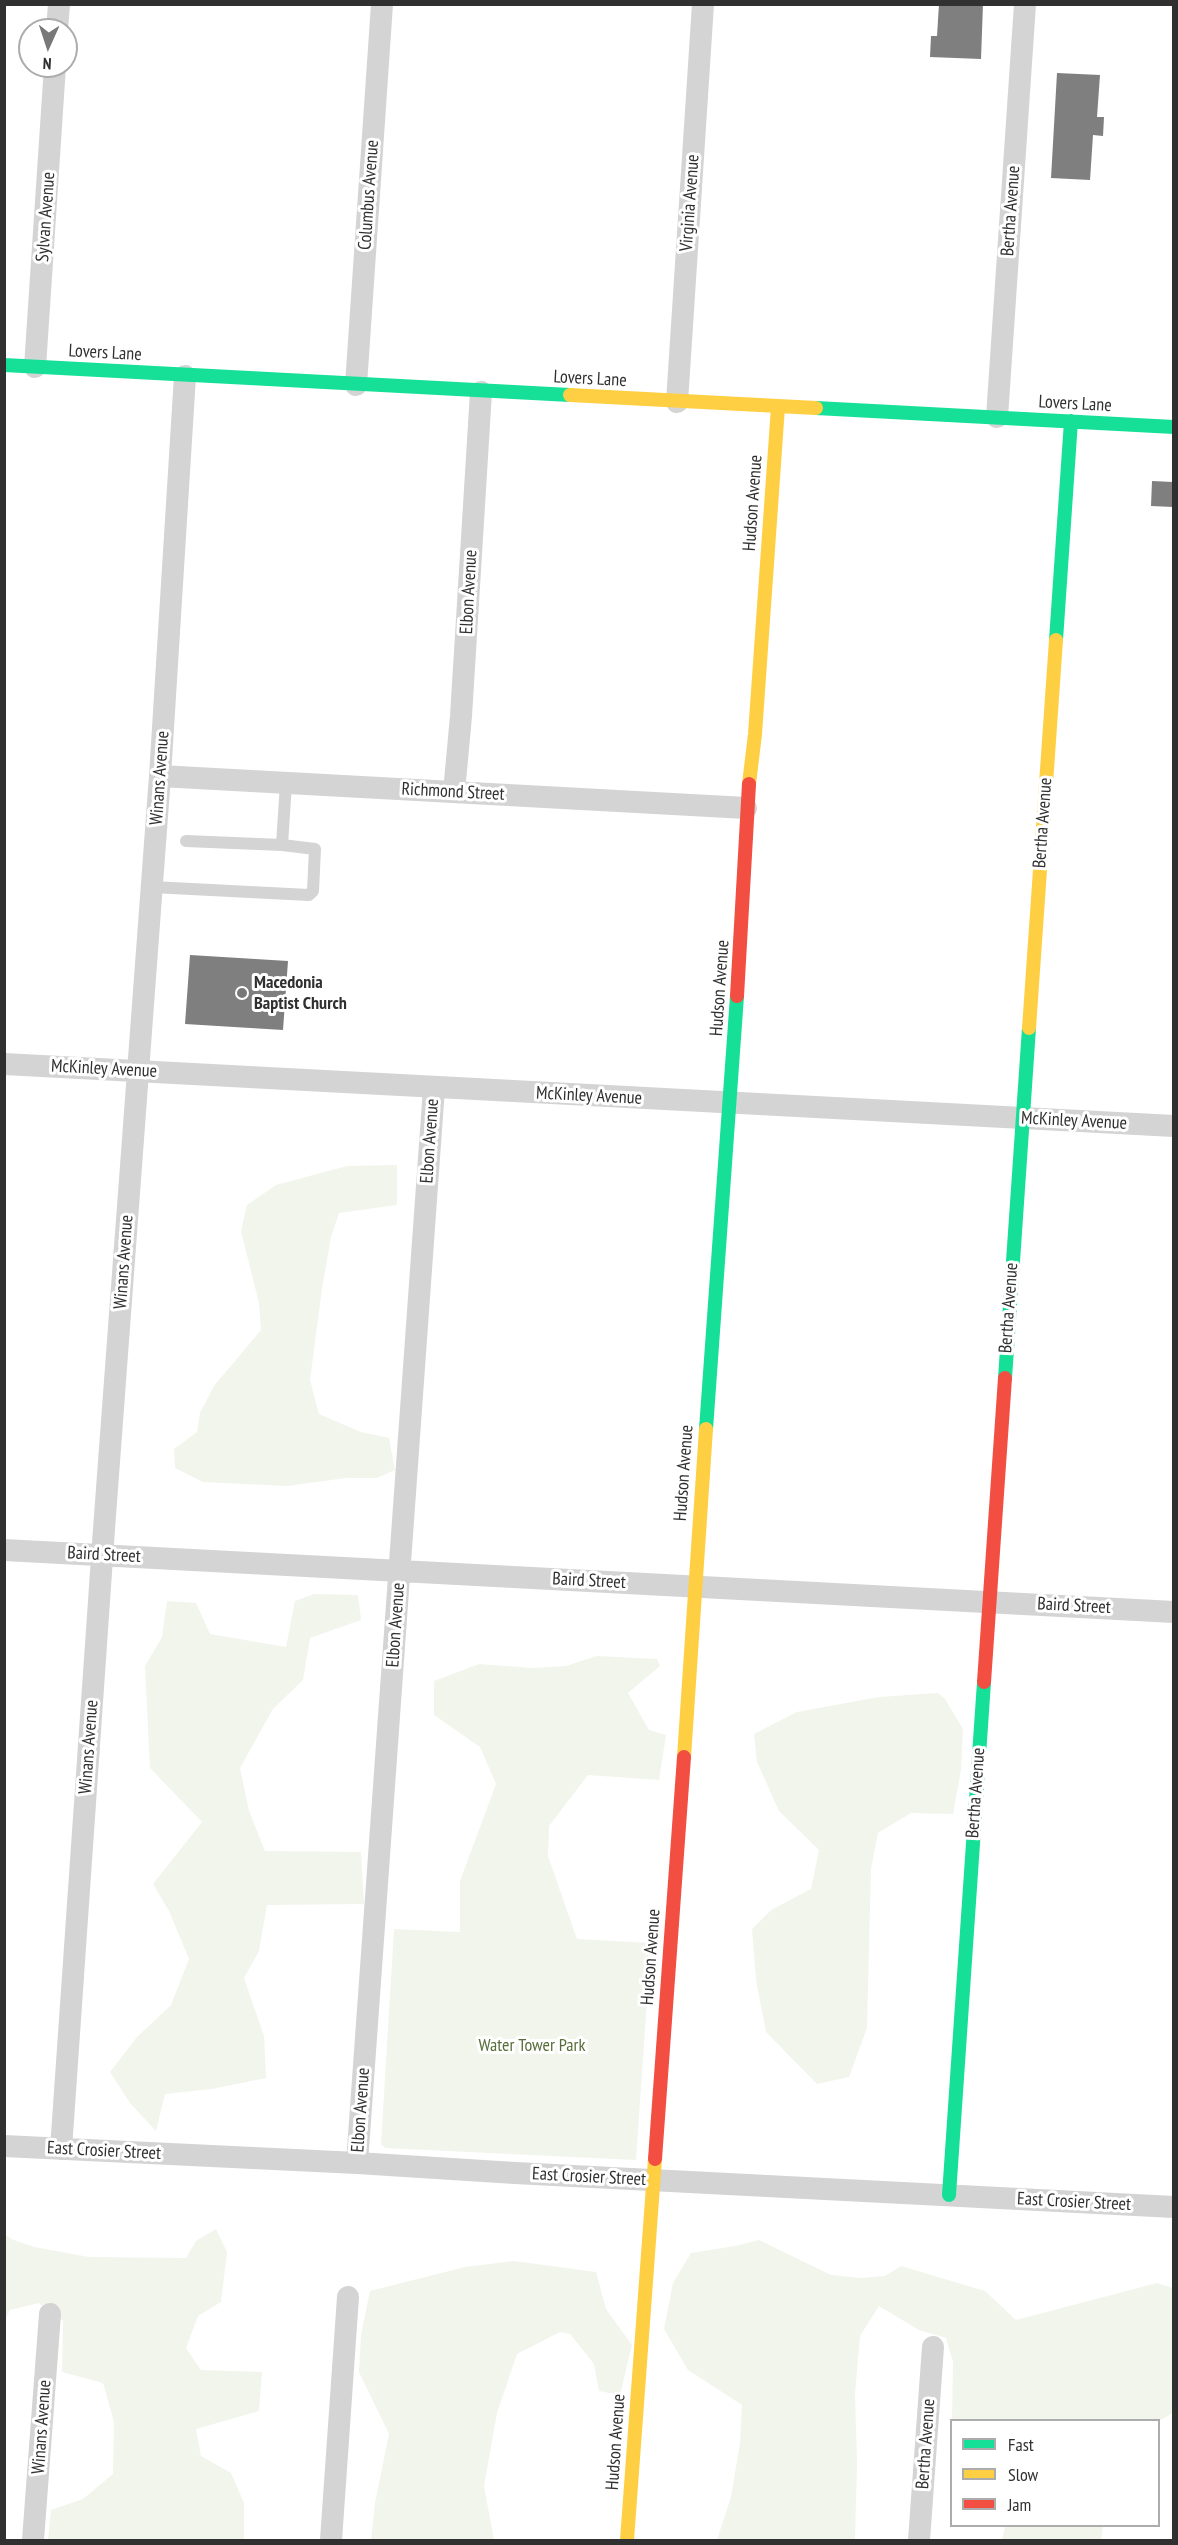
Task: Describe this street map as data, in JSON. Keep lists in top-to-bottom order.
{
  "streets": {
    "street": [
      "Columbus Avenue",
      "Virginia Avenue",
      "Bertha Avenue",
      "Sylvan Avenue",
      "Lovers Lane",
      "Hudson Avenue",
      "Elbon Avenue",
      "Winans Avenue",
      "Richmond Street",
      "McKinley Avenue",
      "Baird Street",
      "East Crosier Street"
    ]
  },
  "crossings": [
    ["Columbus Avenue", "Lovers Lane"],
    ["Virginia Avenue", "Lovers Lane"],
    ["Bertha Avenue", "Lovers Lane"],
    ["Bertha Avenue", "McKinley Avenue"],
    ["Bertha Avenue", "Baird Street"],
    ["Bertha Avenue", "East Crosier Street"],
    ["Sylvan Avenue", "Lovers Lane"],
    ["Lovers Lane", "Hudson Avenue"],
    ["Lovers Lane", "Elbon Avenue"],
    ["Lovers Lane", "Winans Avenue"],
    ["Hudson Avenue", "Richmond Street"],
    ["Hudson Avenue", "McKinley Avenue"],
    ["Hudson Avenue", "Baird Street"],
    ["Hudson Avenue", "East Crosier Street"],
    ["Elbon Avenue", "Richmond Street"],
    ["Elbon Avenue", "McKinley Avenue"],
    ["Elbon Avenue", "Baird Street"],
    ["Elbon Avenue", "East Crosier Street"],
    ["Winans Avenue", "Richmond Street"],
    ["Winans Avenue", "McKinley Avenue"],
    ["Winans Avenue", "Baird Street"],
    ["Winans Avenue", "East Crosier Street"]
  ],
  "parks": ["Water Tower Park"],
  "places": ["Macedonia Baptist Church"],
  "legend": ["Fast", "Slow", "Jam"],
  "north": "bottom"
}
